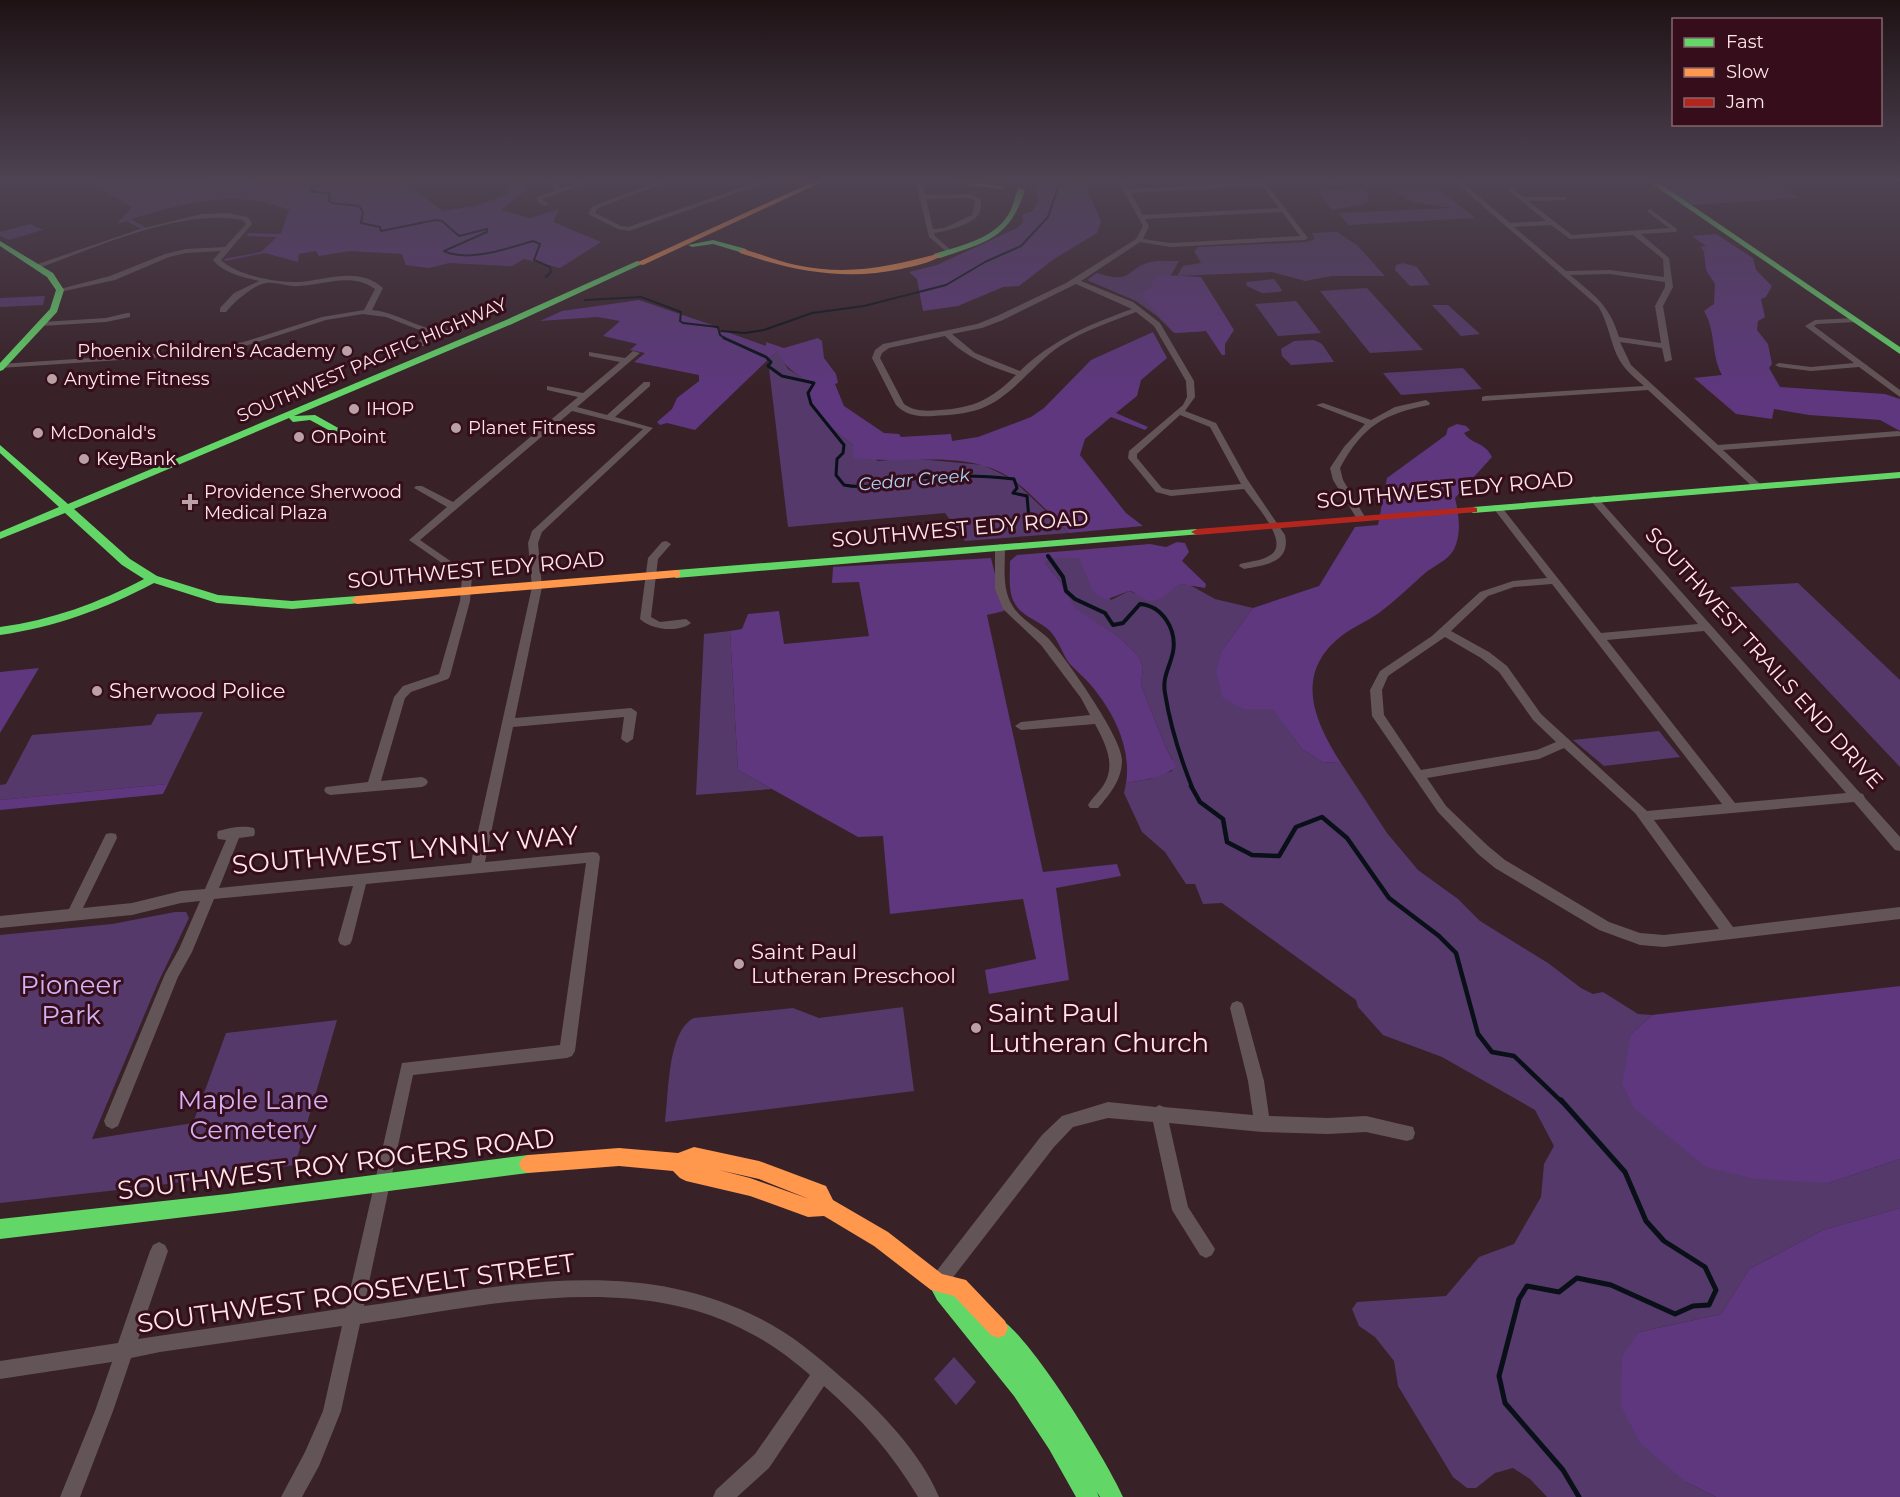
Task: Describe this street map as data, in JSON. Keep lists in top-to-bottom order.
{
  "streets": {
    "main road": ["SOUTHWEST PACIFIC HIGHWAY", "SOUTHWEST EDY ROAD", "SOUTHWEST ROY ROGERS ROAD"],
    "street": ["SOUTHWEST TRAILS END DRIVE", "SOUTHWEST LYNNLY WAY", "SOUTHWEST ROOSEVELT STREET"]
  },
  "crossings": [
    ["SOUTHWEST PACIFIC HIGHWAY", "SOUTHWEST EDY ROAD"],
    ["SOUTHWEST EDY ROAD", "SOUTHWEST TRAILS END DRIVE"],
    ["SOUTHWEST LYNNLY WAY", "SOUTHWEST ROY ROGERS ROAD"],
    ["SOUTHWEST LYNNLY WAY", "SOUTHWEST ROOSEVELT STREET"]
  ],
  "water": ["Cedar Creek"],
  "parks": ["Pioneer Park", "Maple Lane Cemetery"],
  "places": {
    "other": [
      "Phoenix Children's Academy",
      "Anytime Fitness",
      "IHOP",
      "Planet Fitness",
      "McDonald's",
      "OnPoint",
      "KeyBank",
      "Sherwood Police",
      "Saint Paul Lutheran Preschool",
      "Saint Paul Lutheran Church"
    ],
    "health": ["Providence Sherwood Medical Plaza"]
  },
  "legend": ["Fast", "Slow", "Jam"]
}
